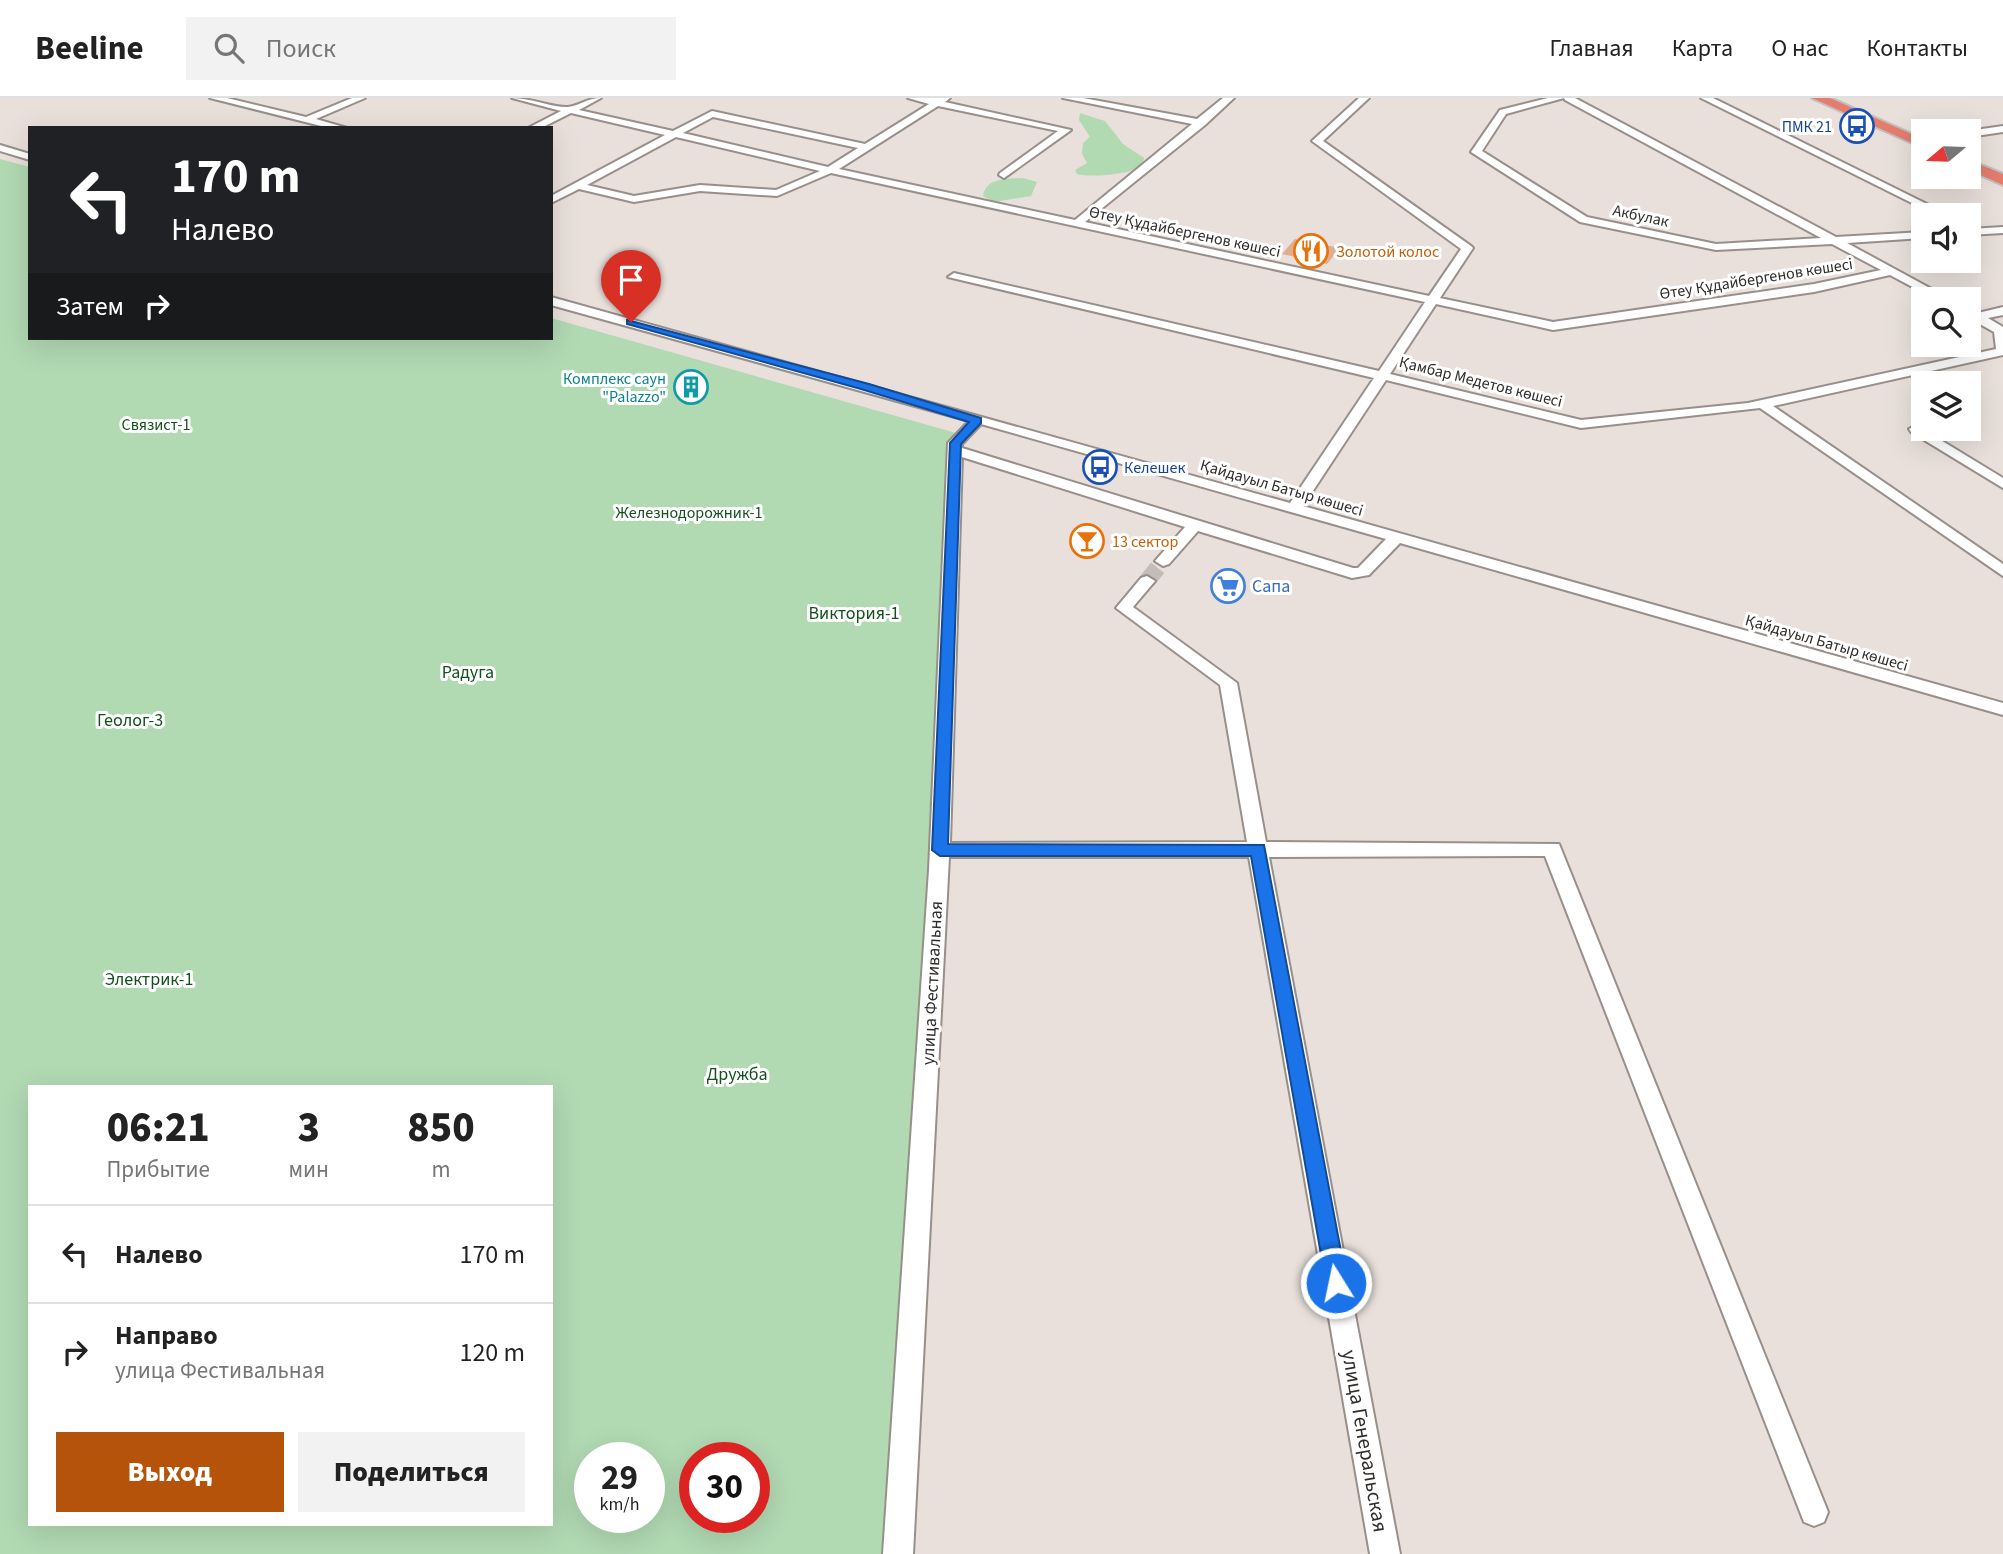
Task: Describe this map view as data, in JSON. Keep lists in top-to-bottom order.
{
  "streets": {
    "street": [
      "Акбулак",
      "Өтеу Құдайбергенов көшесі",
      "Қамбар Медетов көшесі",
      "Қайдауыл Батыр көшесі",
      "улица Фестивальная",
      "улица Генеральская"
    ]
  },
  "parks": [
    "Связист-1",
    "Железнодорожник-1",
    "Виктория-1",
    "Радуга",
    "Геолог-3",
    "Электрик-1",
    "Дружба"
  ],
  "places": {
    "bus stop": ["ПМК 21", "Келешек"],
    "restaurant": ["Золотой колос"],
    "building": ["Комплекс саун \"Palazzo\""],
    "bar": ["13 сектор"],
    "supermarket": ["Сапа"]
  },
  "north": "left",
  "page": {
    "header": "Beeline",
    "search": "Поиск",
    "nav": [
      "Главная",
      "Карта",
      "О нас",
      "Контакты"
    ],
    "turn": ["170 m", "Налево"],
    "then": "Затем",
    "eta": [
      "06:21",
      "Прибытие",
      "3",
      "мин",
      "850",
      "m"
    ],
    "list": [
      {
        "name": "Налево",
        "value": "170 m"
      },
      {
        "name": "Направо",
        "note": "улица Фестивальная",
        "value": "120 m"
      }
    ],
    "buttons": ["Выход", "Поделиться"],
    "speed": "29 km/h",
    "limit": "30"
  }
}
